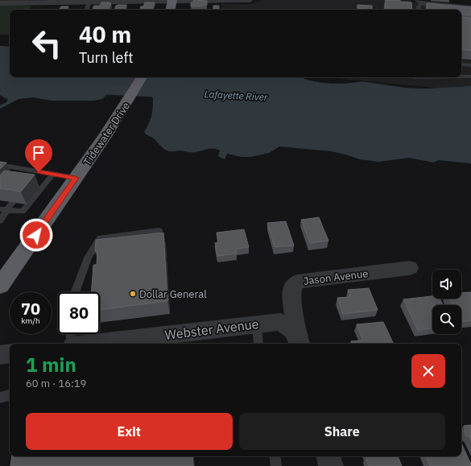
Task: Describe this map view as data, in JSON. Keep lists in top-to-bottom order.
{
  "streets": {
    "highway": ["Tidewater Drive"],
    "street": ["Jason Avenue", "Webster Avenue"]
  },
  "crossings": [
    ["Jason Avenue", "Webster Avenue"]
  ],
  "water": ["Lafayette River"],
  "places": ["Dollar General"],
  "page": {
    "turn": ["40 m", "Turn left"],
    "speed": "70 km/h",
    "limit": "80",
    "heading": ["1 min", "60 m · 16:19"],
    "buttons": ["Exit", "Share"]
  }
}
